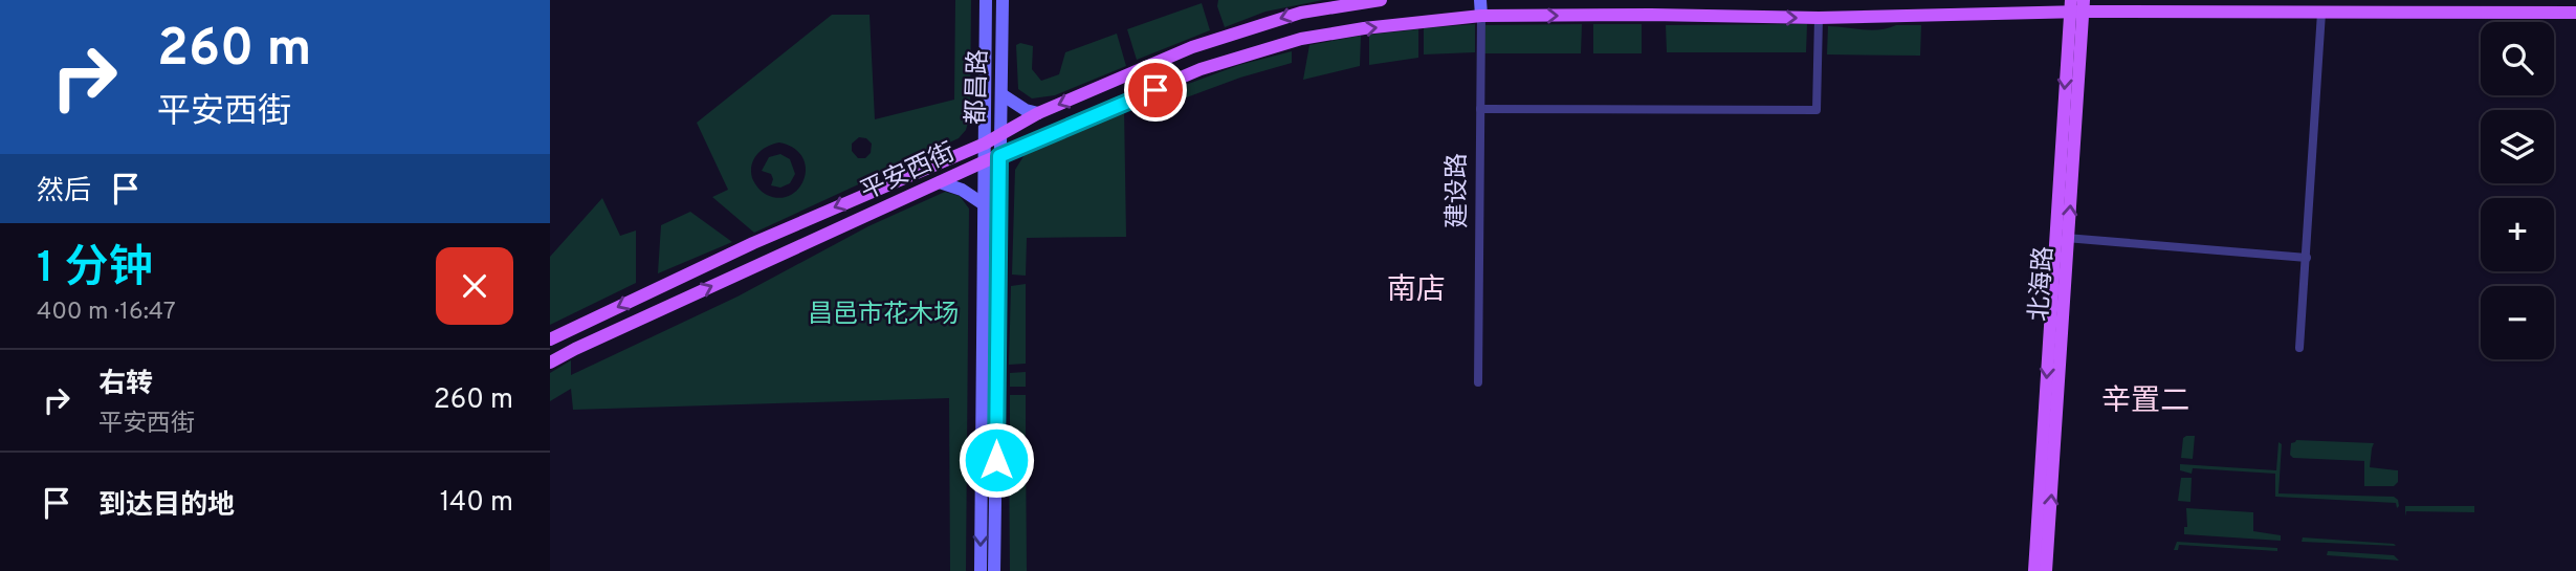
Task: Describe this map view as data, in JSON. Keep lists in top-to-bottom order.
{
  "streets": {
    "main road": ["平安西街", "北海路"],
    "street": ["都昌路", "建设路"]
  },
  "crossings": [
    ["都昌路", "平安西街"],
    ["平安西街", "建设路"],
    ["平安西街", "北海路"]
  ],
  "districts": ["南店", "辛置二"],
  "parks": ["昌邑市花木场"],
  "page": {
    "turn": ["260 m", "平安西街"],
    "map_buttons": ["+", "−"],
    "then": "然后",
    "heading": ["1 分钟", "400 m · 16:47"],
    "list": [
      {
        "name": "右转",
        "note": "平安西街",
        "value": "260 m"
      },
      {
        "name": "到达目的地",
        "value": "140 m"
      }
    ]
  }
}
